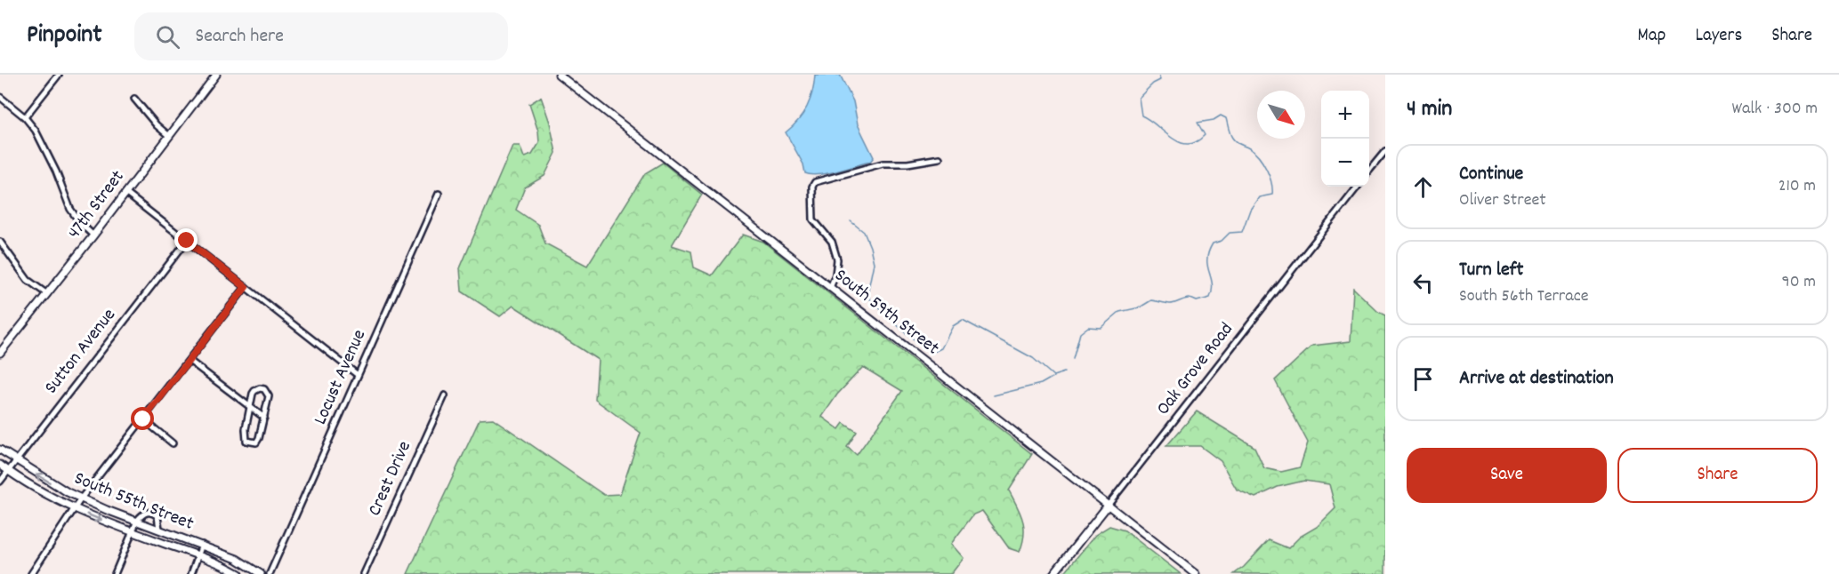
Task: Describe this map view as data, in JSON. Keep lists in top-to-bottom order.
{
  "streets": {
    "main road": [
      "47th Street",
      "South 59th Street",
      "Oak Grove Road",
      "South 55th Street"
    ],
    "street": ["Sutton Avenue", "Locust Avenue", "Crest Drive"]
  },
  "crossings": [
    ["South 59th Street", "Oak Grove Road"],
    ["Sutton Avenue", "South 55th Street"]
  ],
  "north": "bottom right",
  "page": {
    "header": "Pinpoint",
    "search": "Search here",
    "nav": ["Map", "Layers", "Share"],
    "heading": ["4 min", "Walk · 300 m"],
    "map_buttons": ["+", "−"],
    "list": [
      ["Continue", "Oliver Street", "210 m"],
      ["Turn left", "South 56th Terrace", "90 m"],
      "Arrive at destination"
    ],
    "buttons": ["Save", "Share"]
  }
}
